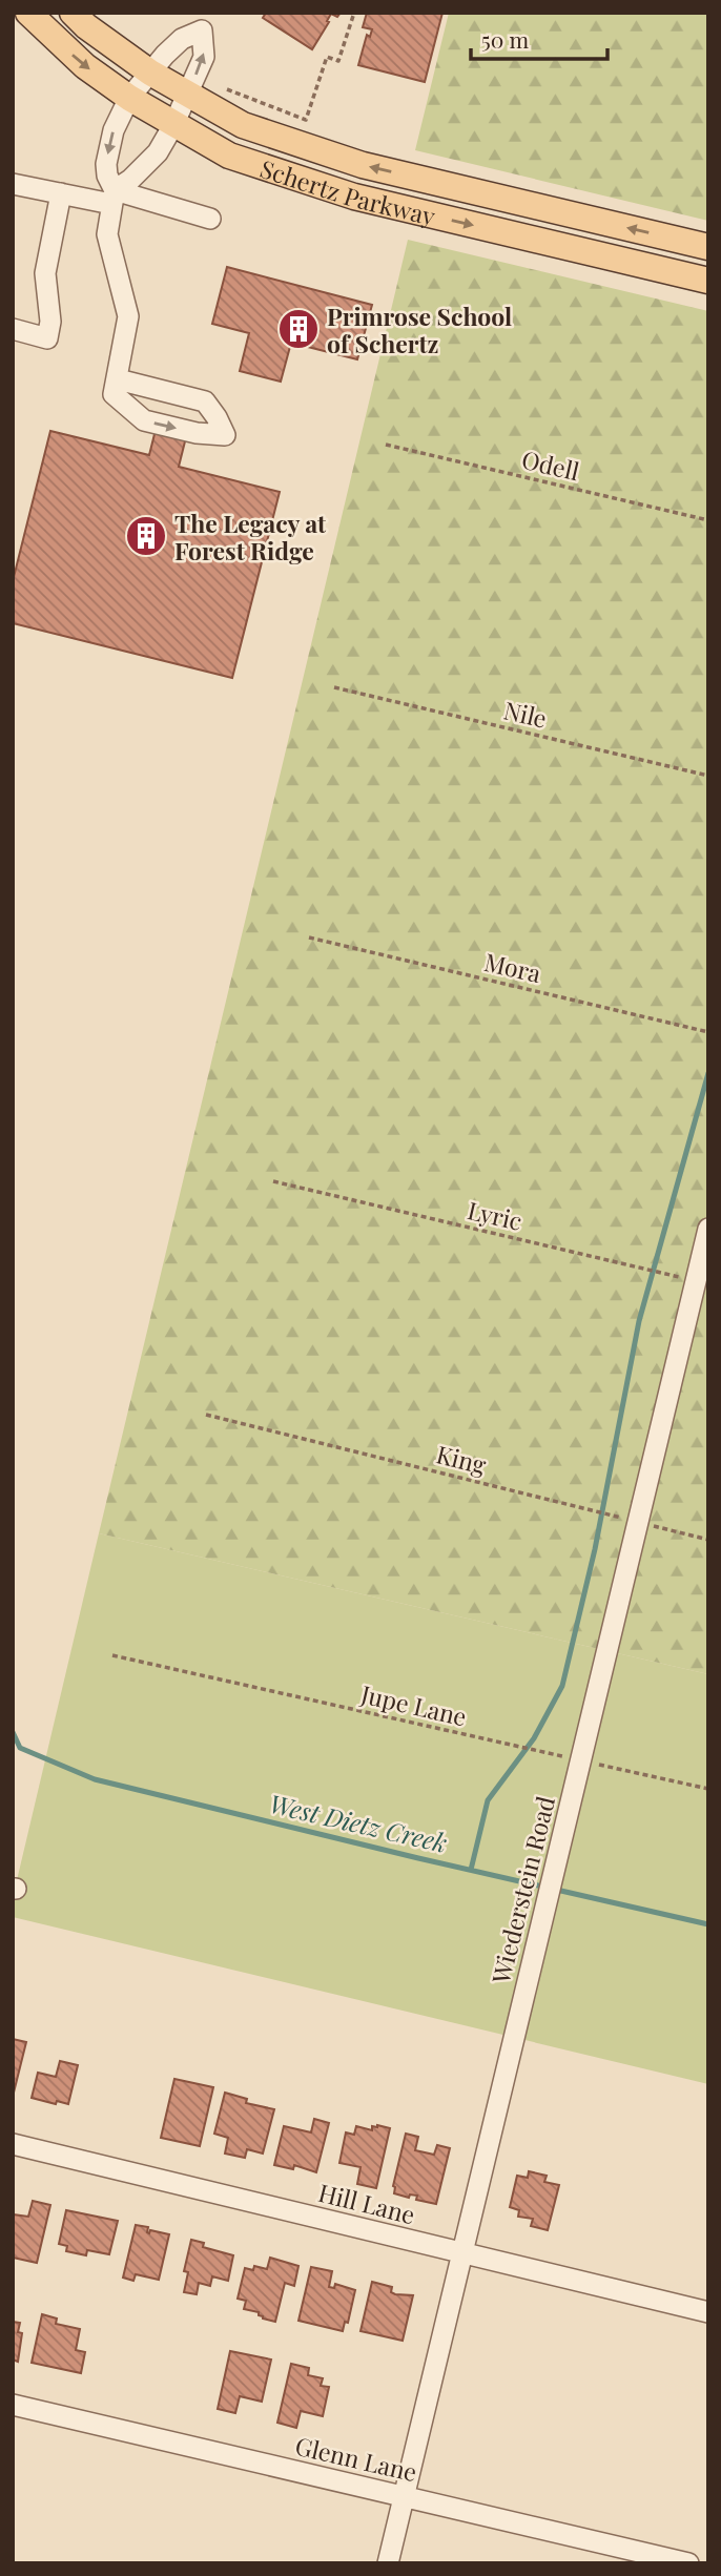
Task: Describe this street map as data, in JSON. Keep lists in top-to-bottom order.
{
  "streets": {
    "main road": ["Schertz Parkway"],
    "street": ["Wiederstein Road", "Hill Lane", "Glenn Lane"],
    "path": [
      "Odell",
      "Nile",
      "Mora",
      "Lyric",
      "King",
      "Jupe Lane"
    ]
  },
  "crossings": [
    ["Lyric", "Wiederstein Road"],
    ["King", "Wiederstein Road"],
    ["Jupe Lane", "Wiederstein Road"],
    ["Wiederstein Road", "Hill Lane"],
    ["Wiederstein Road", "Glenn Lane"]
  ],
  "water": ["West Dietz Creek"],
  "places": {
    "building": ["Primrose School of Schertz", "The Legacy at Forest Ridge"]
  },
  "scale_bar": "50 m"
}
